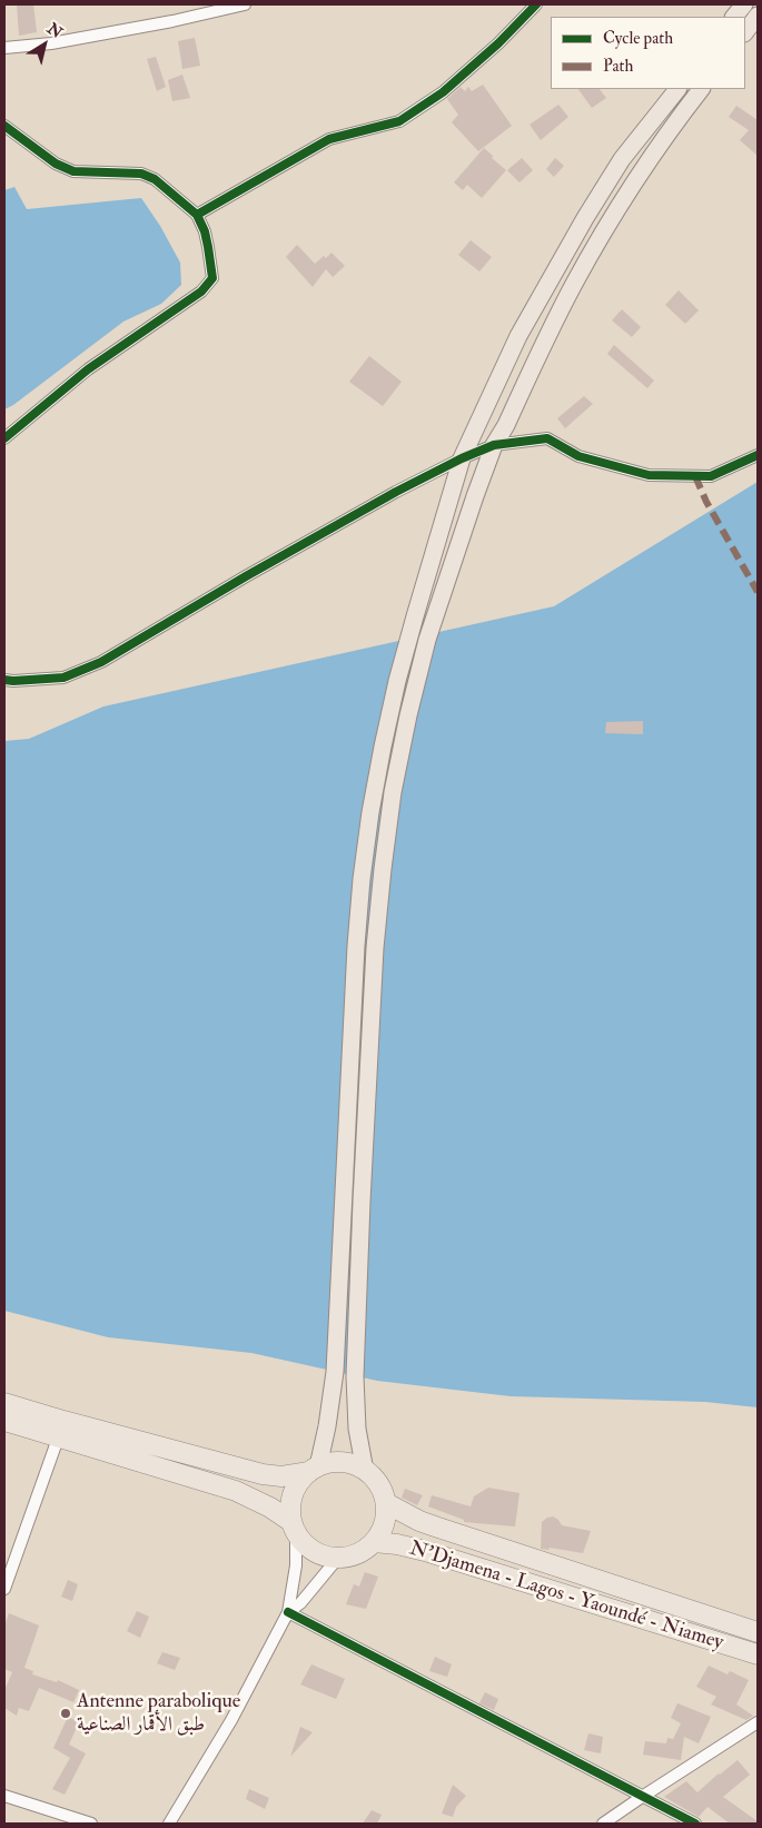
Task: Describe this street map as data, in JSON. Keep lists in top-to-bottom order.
{
  "streets": {
    "highway": ["N'Djamena - Lagos - Yaoundé - Niamey"]
  },
  "places": ["Antenne parabolique طبق الأقمار الصناعية"],
  "legend": ["Cycle path", "Path"],
  "north": "top right"
}
